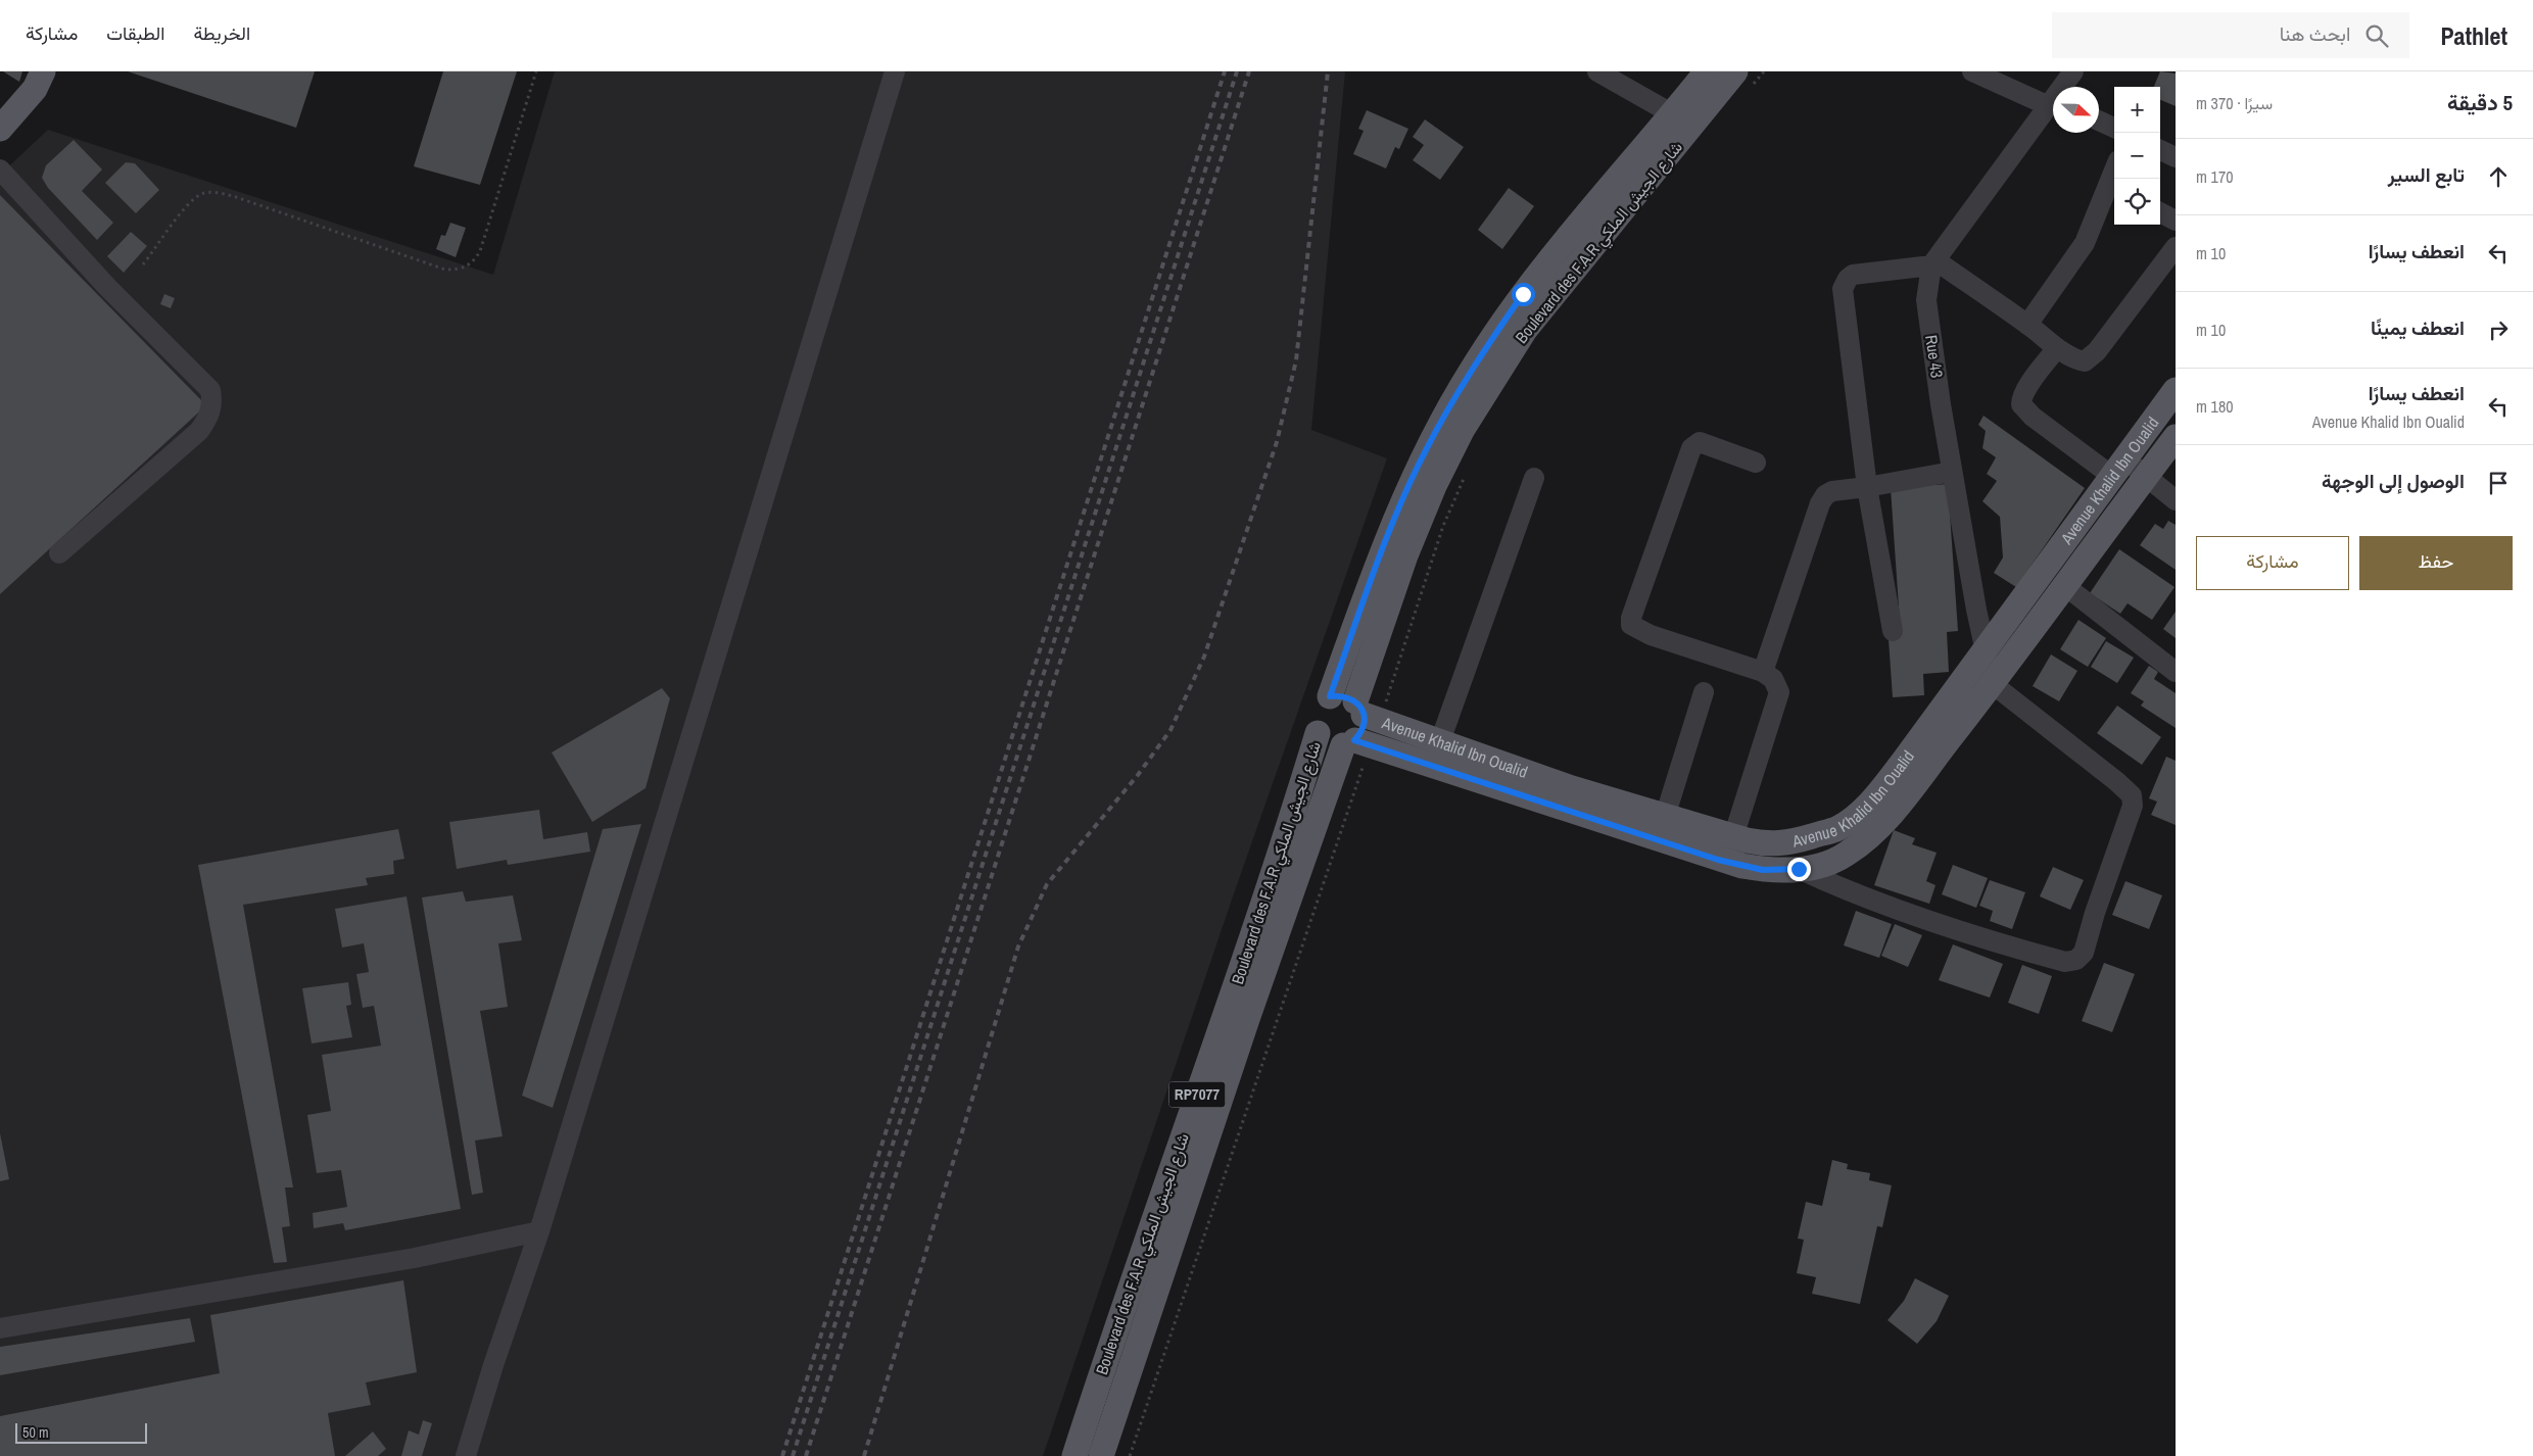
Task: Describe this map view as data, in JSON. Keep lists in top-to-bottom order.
{
  "streets": {
    "main road": ["Boulevard des F.A.R شارع الجيش الملكي", "Avenue Khalid Ibn Oualid", "RP7077"],
    "street": ["Rue 43"]
  },
  "crossings": [
    ["Boulevard des F.A.R شارع الجيش الملكي", "Avenue Khalid Ibn Oualid"],
    ["Rue 43", "Avenue Khalid Ibn Oualid"]
  ],
  "scale_bar": "50 m",
  "north": "right",
  "page": {
    "header": "Pathlet",
    "search": "ابحث هنا",
    "nav": ["الخريطة", "الطبقات", "مشاركة"],
    "heading": ["5 دقيقة", "سيرًا · 370 m"],
    "map_buttons": ["+", "−"],
    "list": [
      ["تابع السير", "170 m"],
      ["انعطف يسارًا", "10 m"],
      ["انعطف يمينًا", "10 m"],
      ["انعطف يسارًا", "Avenue Khalid Ibn Oualid", "180 m"],
      "الوصول إلى الوجهة"
    ],
    "buttons": ["حفظ", "مشاركة"],
    "scale": "50 m"
  }
}
